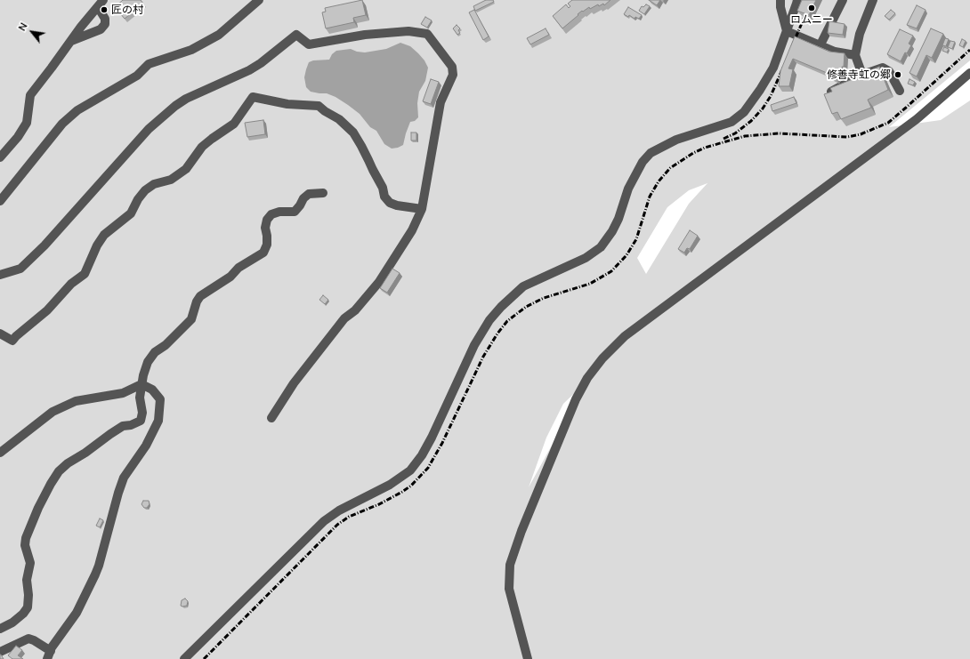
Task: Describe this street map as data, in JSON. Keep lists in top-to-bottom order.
{
  "places": ["ロムニー", "匠の村", "修善寺虹の郷"],
  "north": "top left"
}
